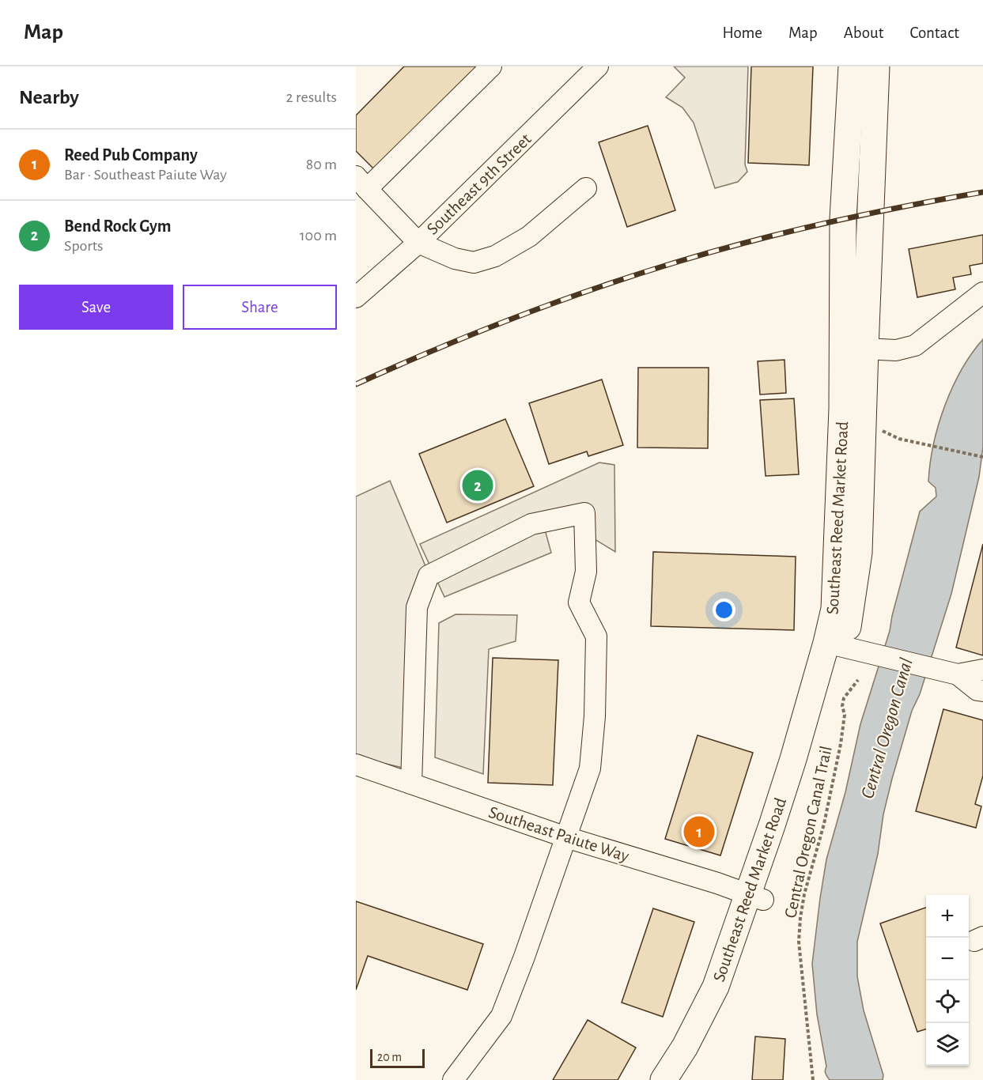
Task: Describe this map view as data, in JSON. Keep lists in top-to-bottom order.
{
  "streets": {
    "main road": ["Southeast Reed Market Road"],
    "street": ["Southeast 9th Street", "Southeast Paiute Way"],
    "path": ["Central Oregon Canal Trail"]
  },
  "crossings": [
    ["Southeast Reed Market Road", "Southeast Paiute Way"]
  ],
  "water": ["Central Oregon Canal"],
  "scale_bar": "20 m",
  "page": {
    "header": "Map",
    "nav": [
      "Home",
      "Map",
      "About",
      "Contact"
    ],
    "heading": ["Nearby", "2 results"],
    "list": [
      {
        "mark": "1",
        "name": "Reed Pub Company",
        "note": "Bar · Southeast Paiute Way",
        "value": "80 m"
      },
      {
        "mark": "2",
        "name": "Bend Rock Gym",
        "note": "Sports",
        "value": "100 m"
      }
    ],
    "buttons": ["Save", "Share"],
    "pins": ["2", "1"],
    "map_buttons": ["+", "−"],
    "scale": "20 m"
  }
}
